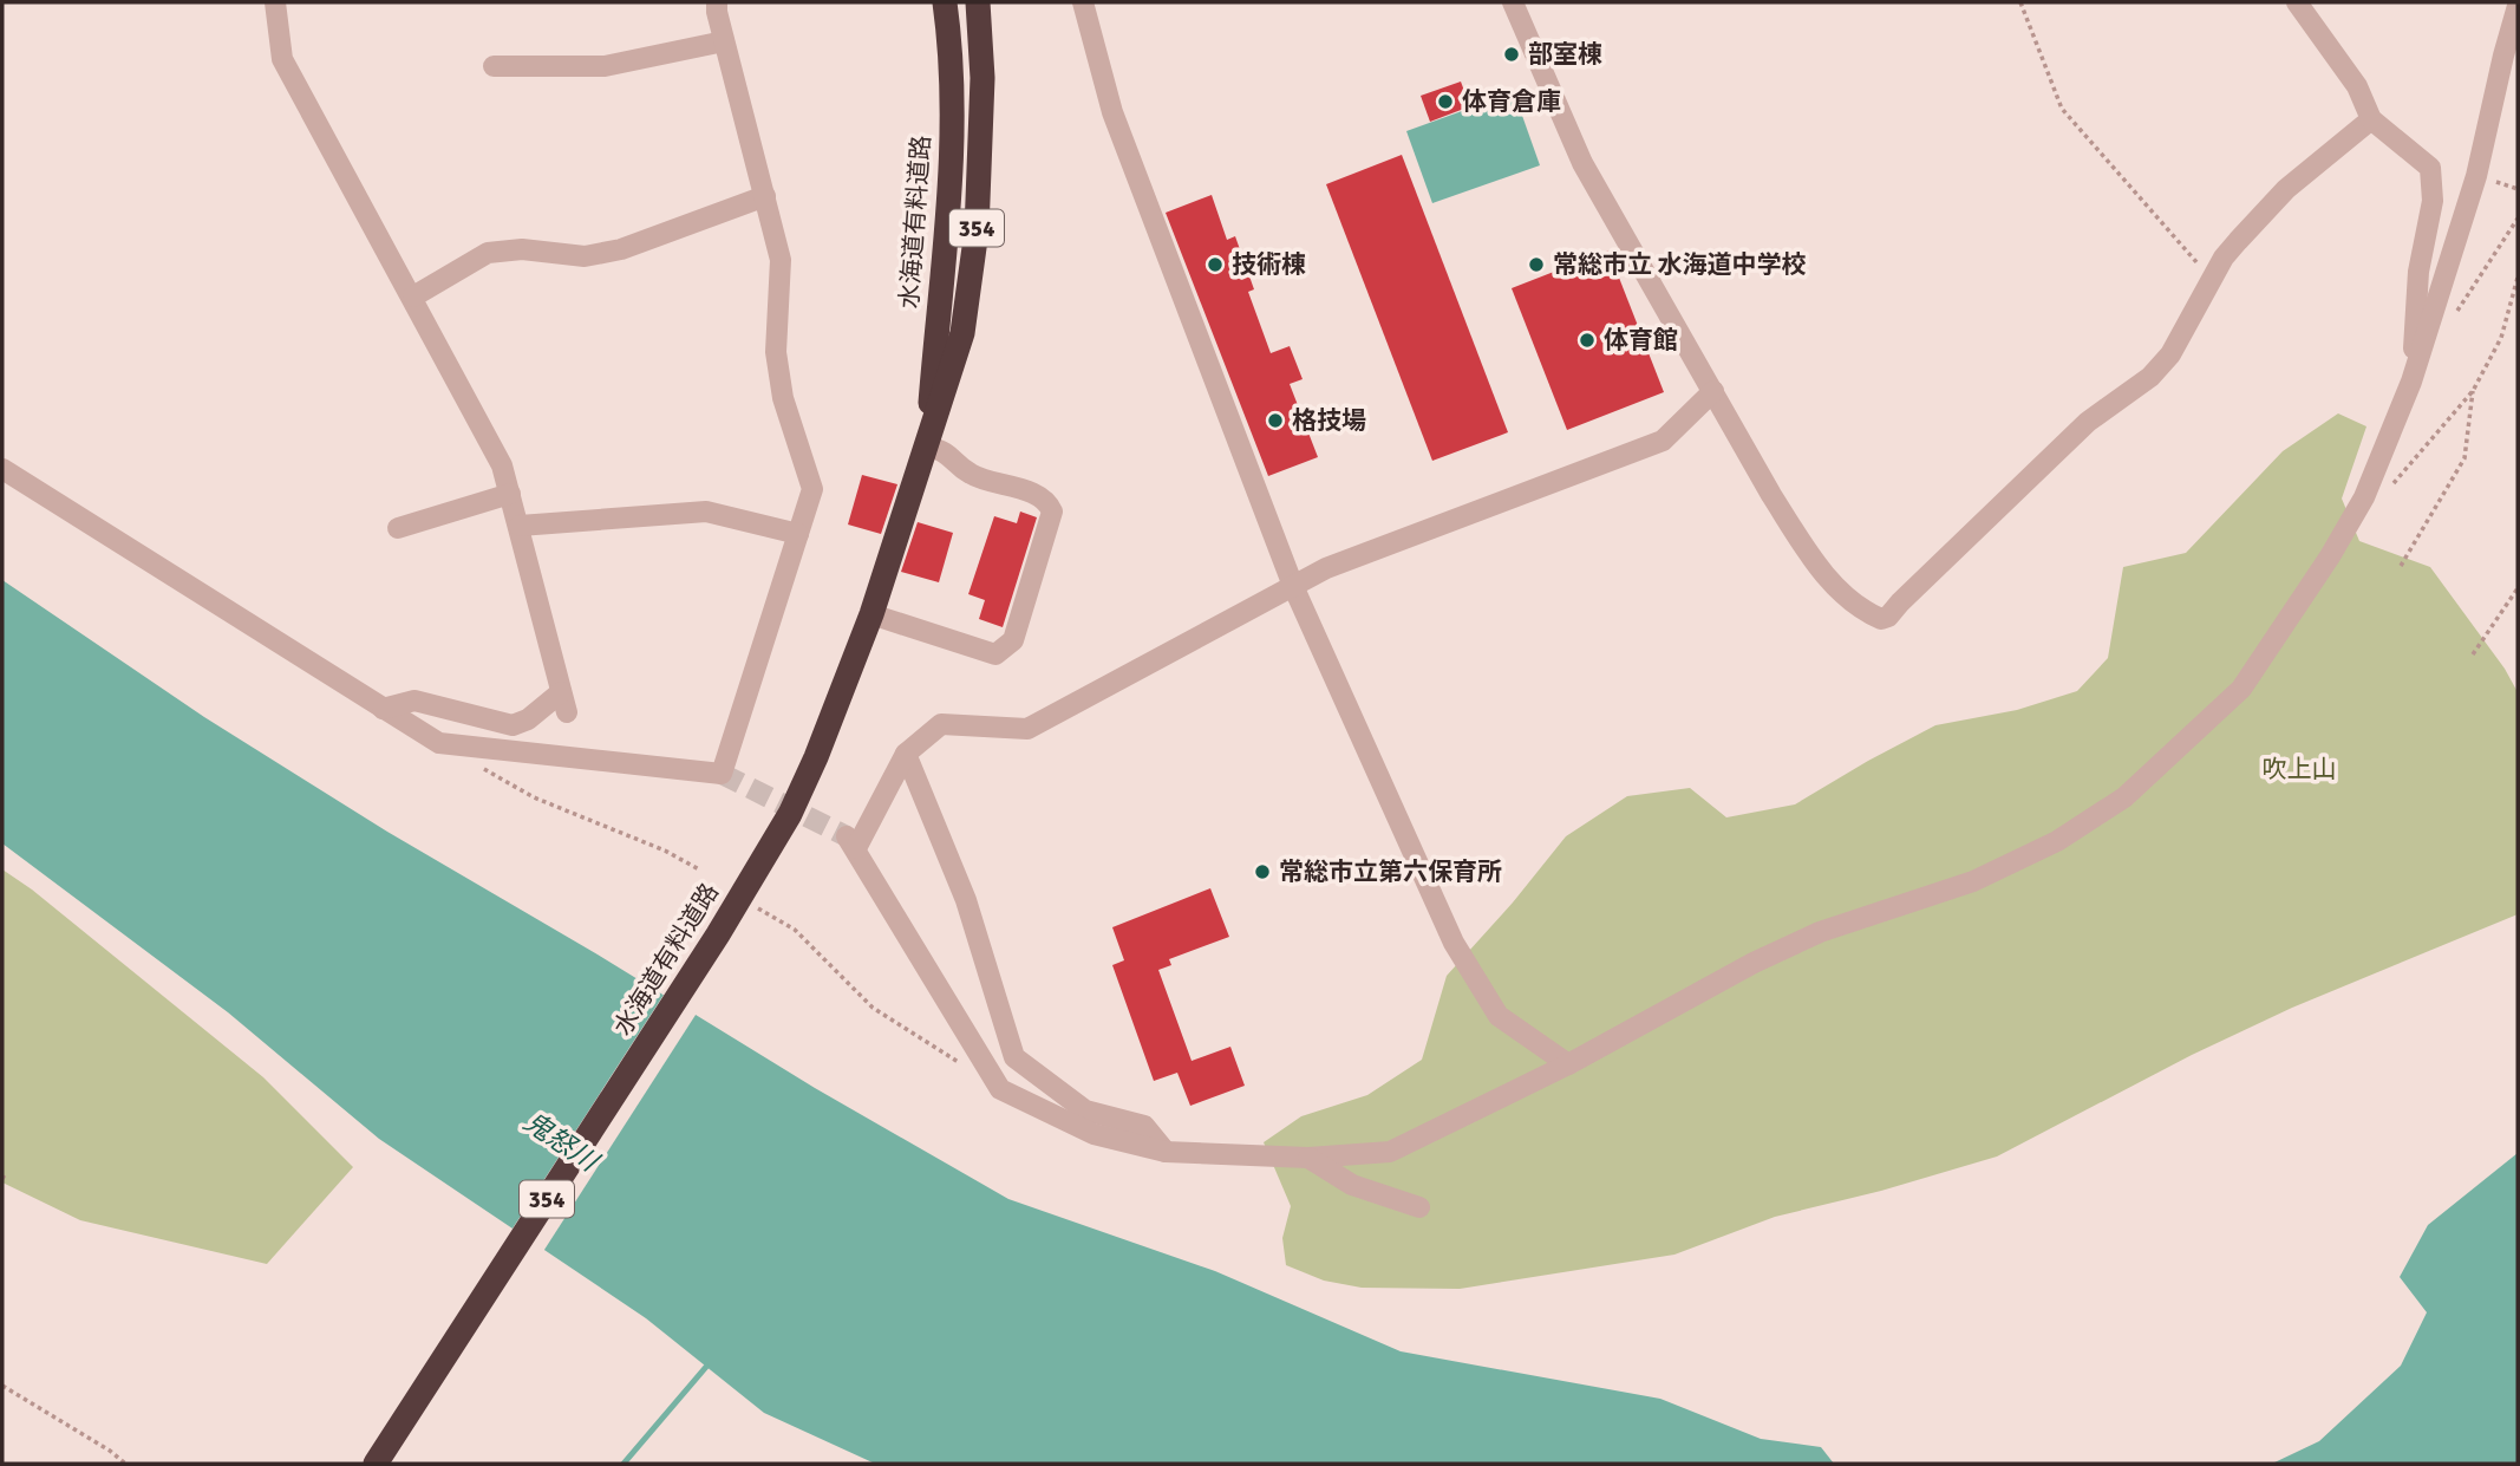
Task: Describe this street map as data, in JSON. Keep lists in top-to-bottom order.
{
  "streets": {
    "highway": ["水海道有料道路", "354"]
  },
  "water": ["鬼怒川"],
  "parks": ["吹上山"],
  "places": [
    "部室棟",
    "体育倉庫",
    "技術棟",
    "常総市立 水海道中学校",
    "体育館",
    "格技場",
    "常総市立第六保育所"
  ]
}
